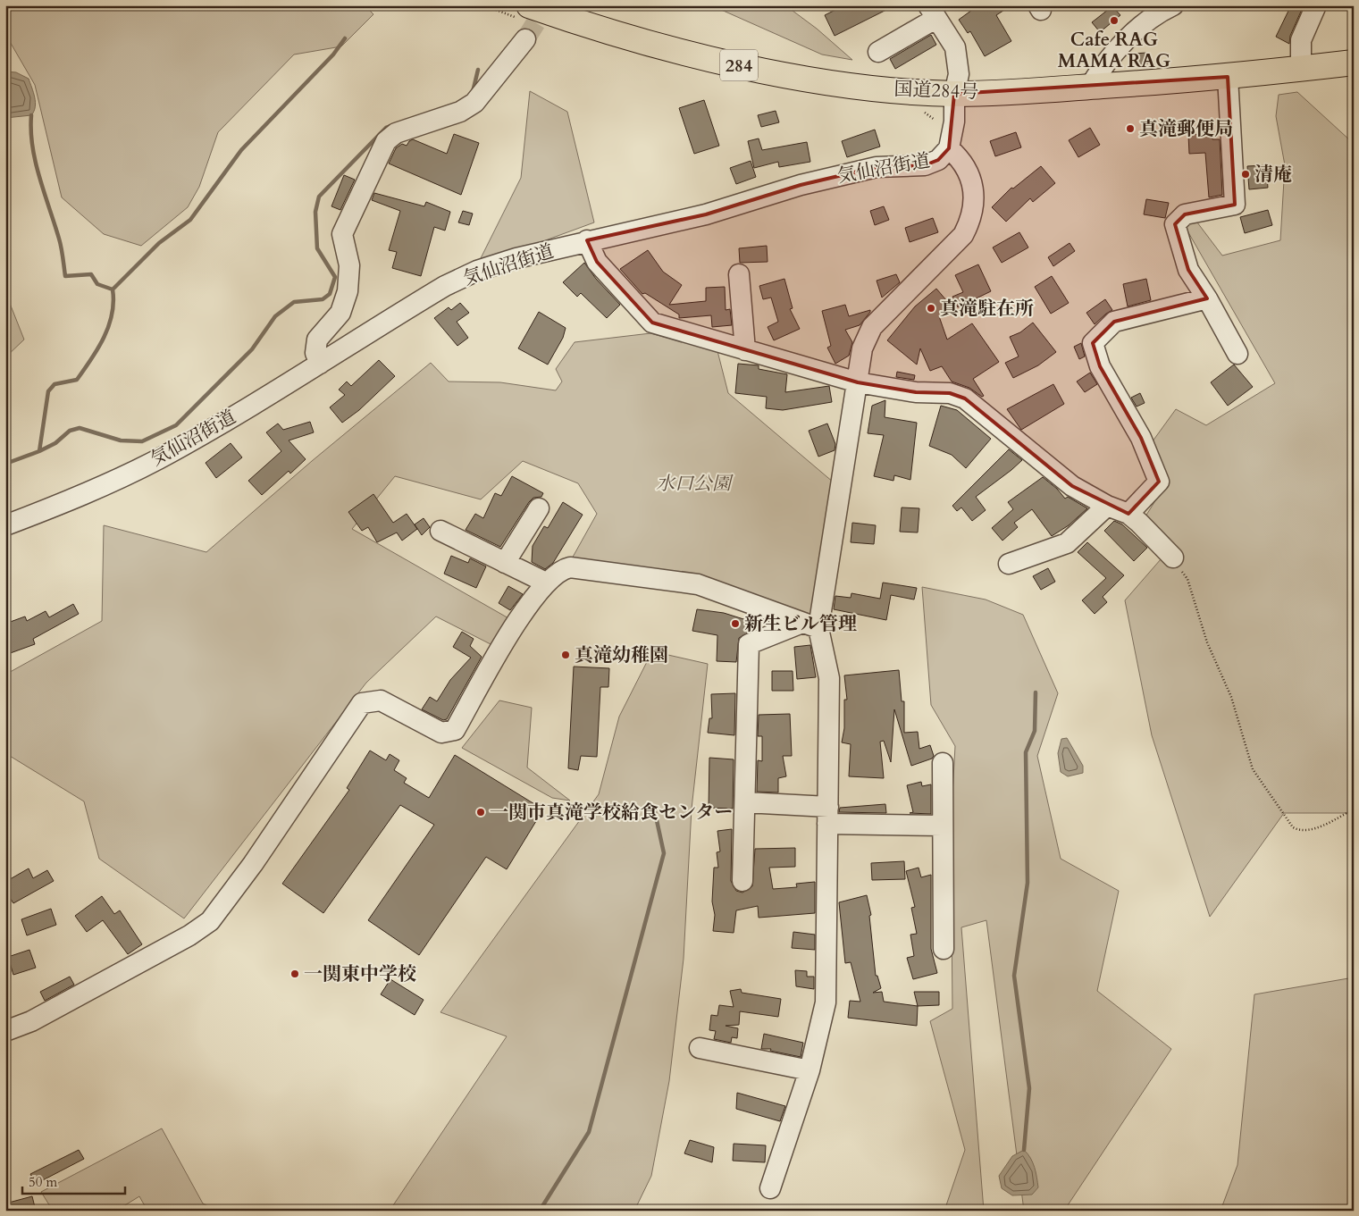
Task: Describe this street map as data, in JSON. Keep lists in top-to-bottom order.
{
  "streets": {
    "highway": ["284", "国道284号"],
    "street": ["気仙沼街道"]
  },
  "crossings": [
    ["国道284号", "気仙沼街道"]
  ],
  "parks": ["水口公園"],
  "places": [
    "Cafe RAG MAMA RAG",
    "真滝郵便局",
    "清庵",
    "真滝駐在所",
    "新生ビル管理",
    "真滝幼稚園",
    "一関市真滝学校給食センター",
    "一関東中学校"
  ],
  "scale_bar": "50 m"
}
